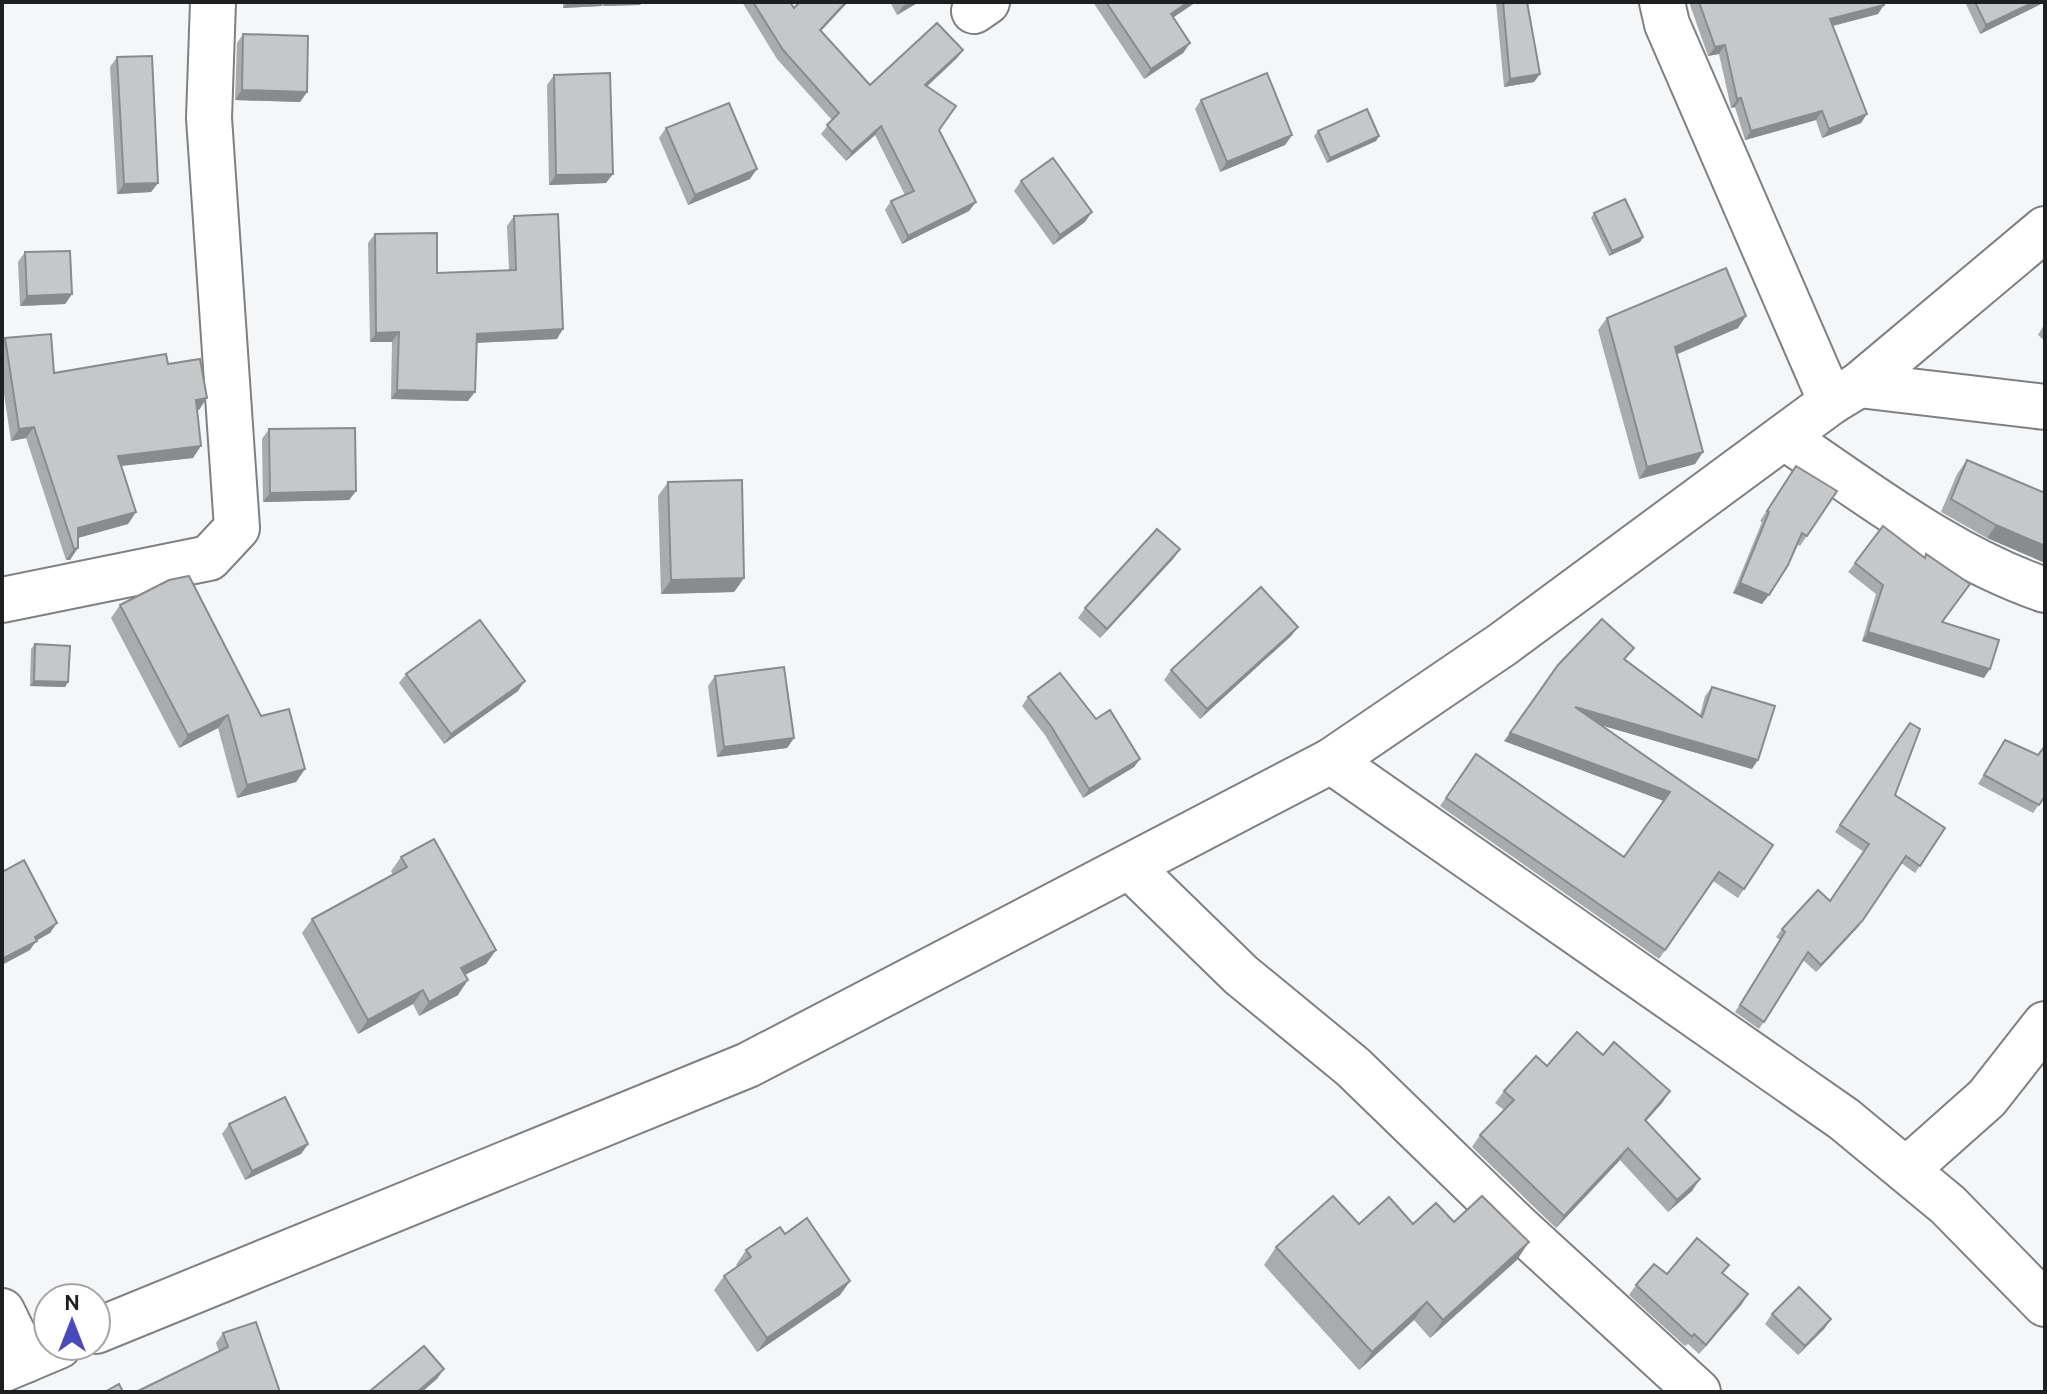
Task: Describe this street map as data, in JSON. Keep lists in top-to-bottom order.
{
  "north": "top"
}
